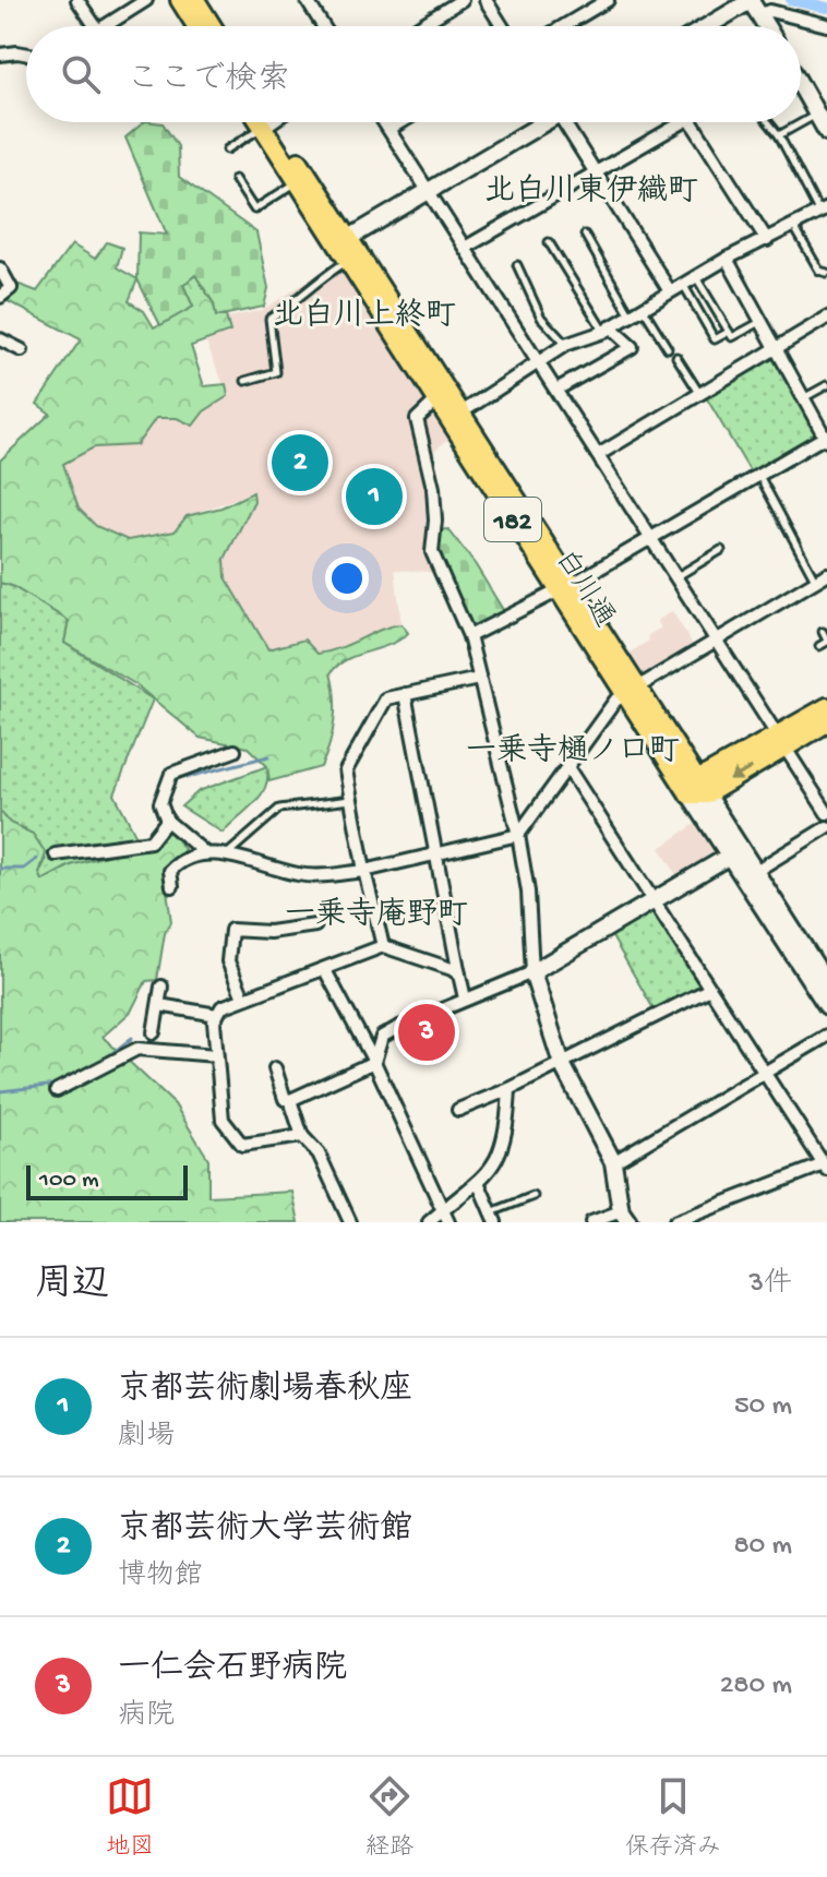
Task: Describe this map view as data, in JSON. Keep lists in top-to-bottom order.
{
  "streets": {
    "main road": ["182", "白川通"]
  },
  "districts": [
    "北白川東伊織町",
    "北白川上終町",
    "一乗寺樋ノ口町",
    "一乗寺庵野町"
  ],
  "scale_bar": "100 m",
  "page": {
    "search": "ここで検索",
    "pins": ["2", "1", "3"],
    "scale": "100 m",
    "heading": ["周辺", "3件"],
    "list": [
      {
        "mark": "1",
        "name": "京都芸術劇場春秋座",
        "note": "劇場",
        "value": "50 m"
      },
      {
        "mark": "2",
        "name": "京都芸術大学芸術館",
        "note": "博物館",
        "value": "80 m"
      },
      {
        "mark": "3",
        "name": "一仁会石野病院",
        "note": "病院",
        "value": "280 m"
      }
    ],
    "nav": ["地図", "経路", "保存済み"]
  }
}
